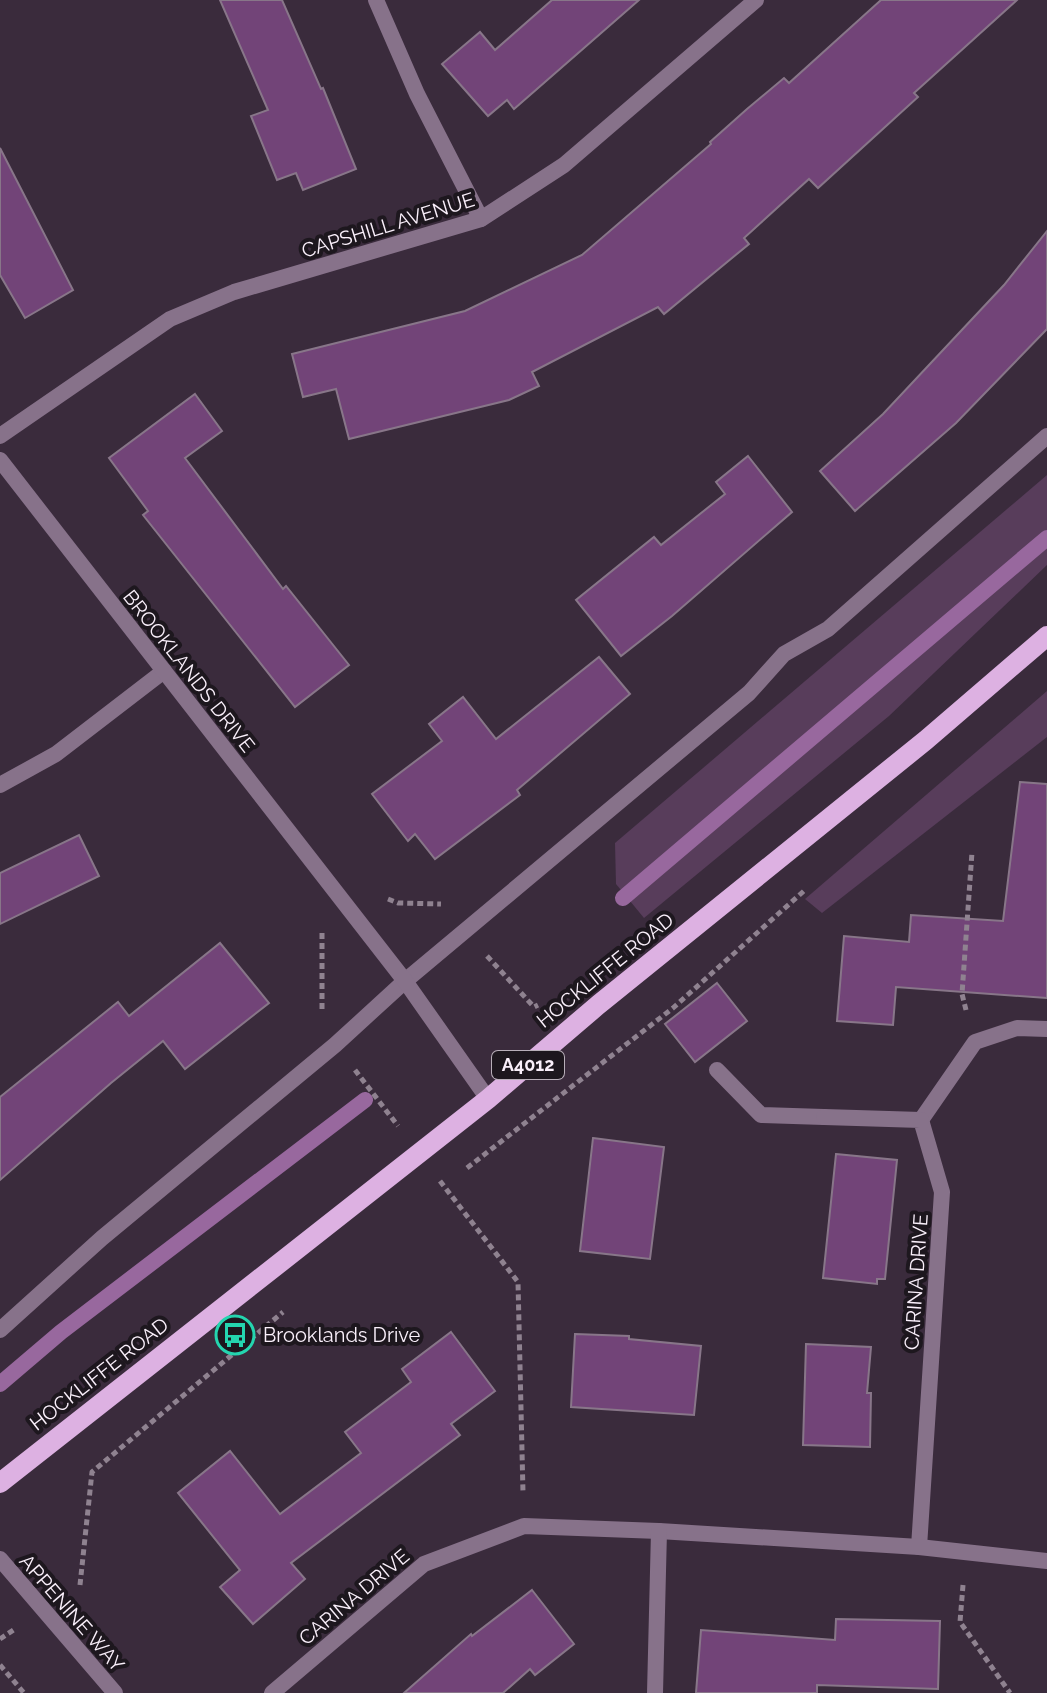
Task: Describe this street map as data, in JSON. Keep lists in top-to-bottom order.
{
  "streets": {
    "main road": ["HOCKLIFFE ROAD", "A4012"],
    "street": [
      "CAPSHILL AVENUE",
      "BROOKLANDS DRIVE",
      "CARINA DRIVE",
      "APPENINE WAY"
    ]
  },
  "crossings": [
    ["BROOKLANDS DRIVE", "HOCKLIFFE ROAD"]
  ],
  "places": {
    "bus stop": ["Brooklands Drive"]
  }
}
